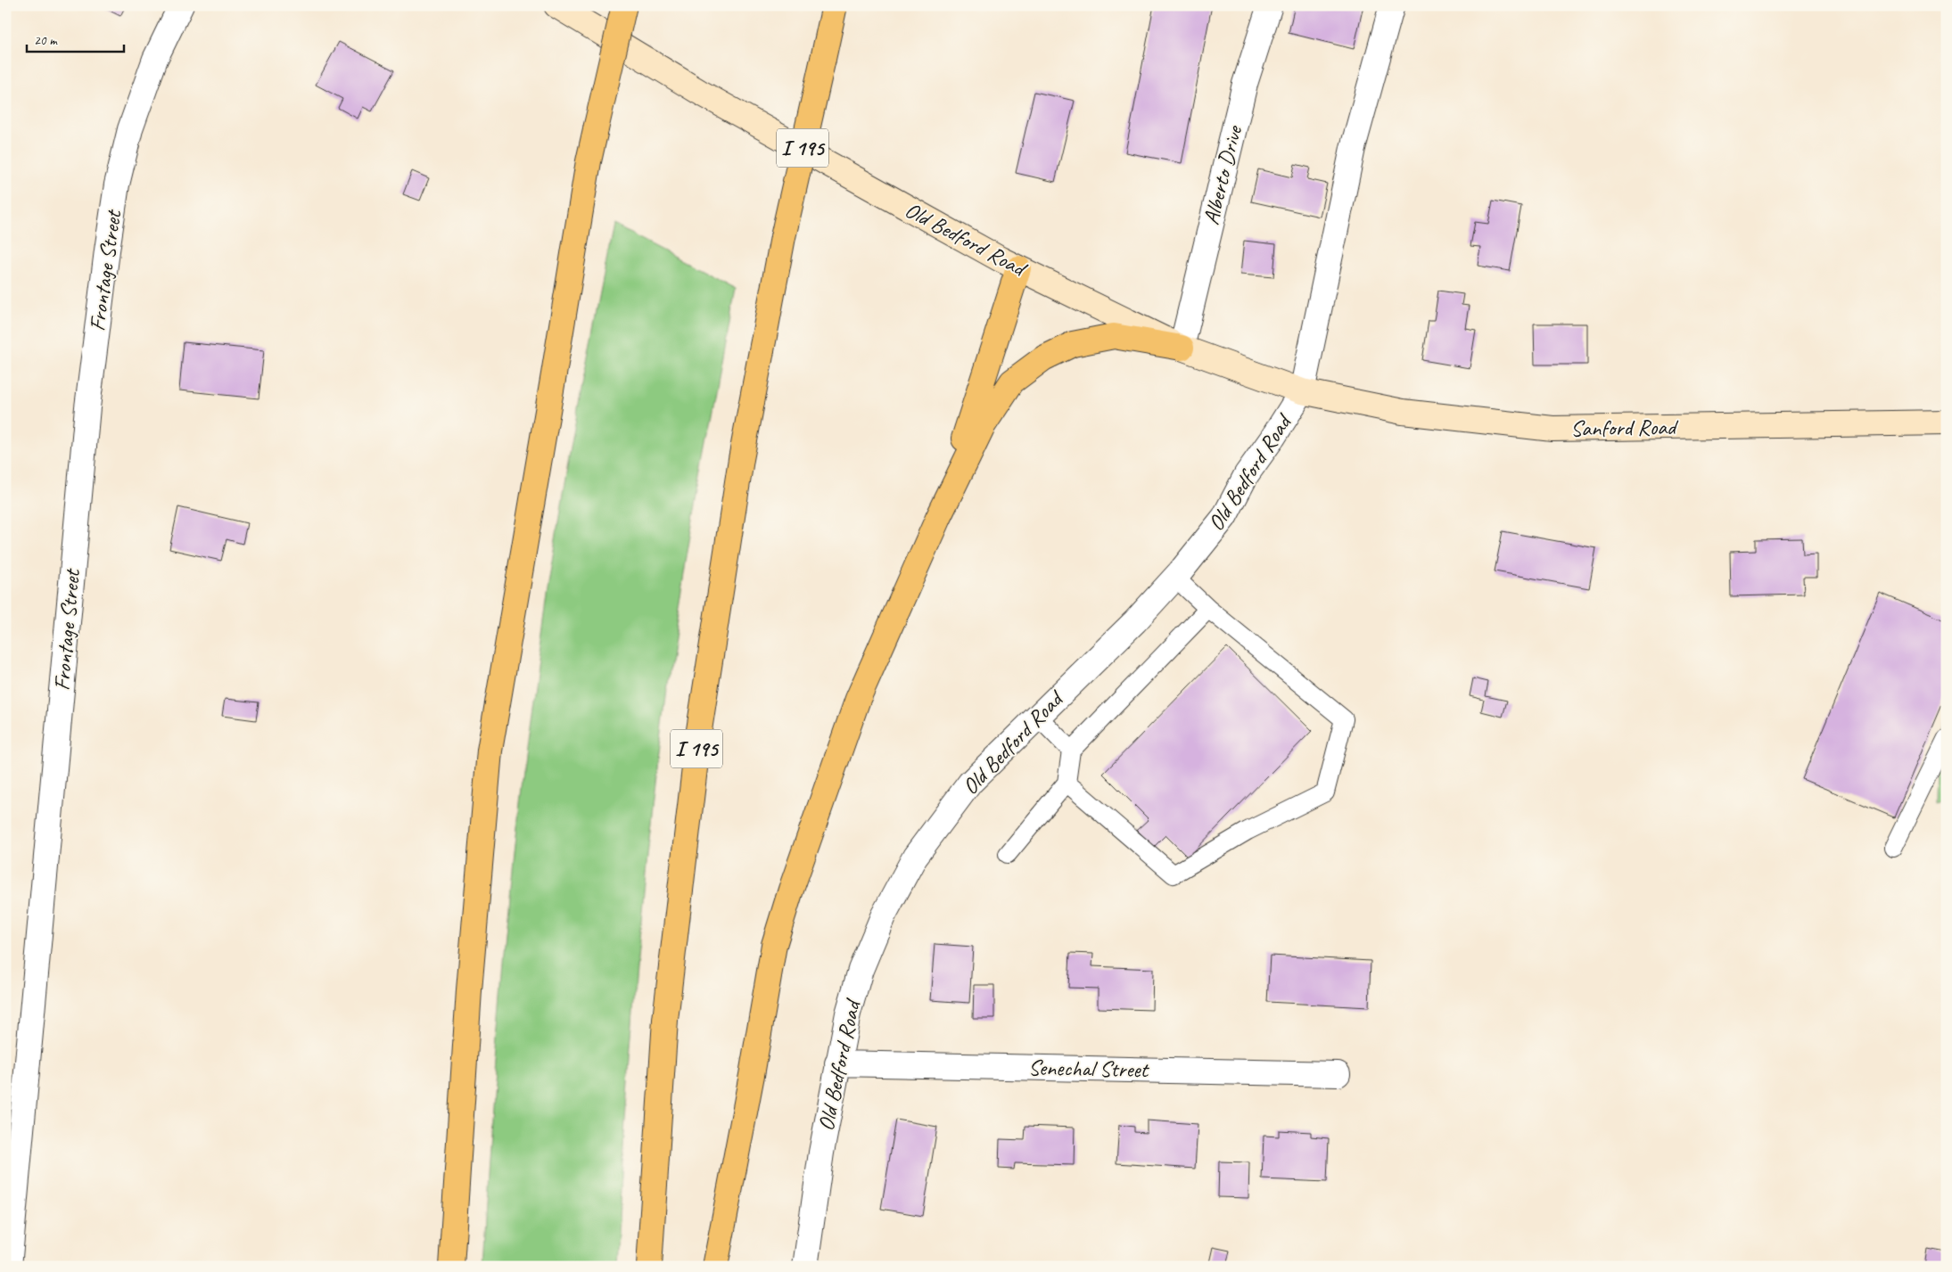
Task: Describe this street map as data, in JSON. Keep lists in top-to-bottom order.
{
  "streets": {
    "highway": ["I 195"],
    "street": [
      "Alberto Drive",
      "Old Bedford Road",
      "Frontage Street",
      "Sanford Road",
      "Senechal Street"
    ]
  },
  "crossings": [
    ["Alberto Drive", "Old Bedford Road"],
    ["Old Bedford Road", "Sanford Road"],
    ["Old Bedford Road", "Senechal Street"]
  ],
  "scale_bar": "20 m"
}
